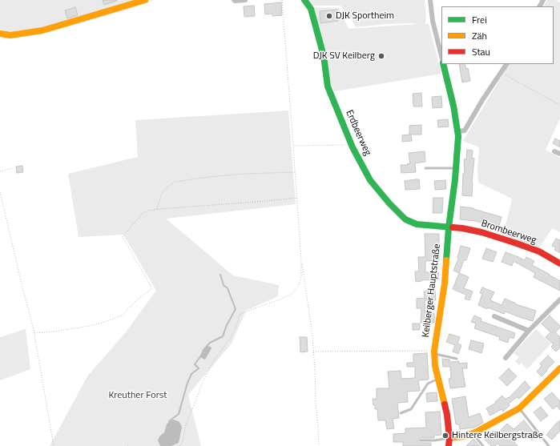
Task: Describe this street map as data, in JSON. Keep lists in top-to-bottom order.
{
  "streets": {
    "street": ["Erdbeerweg", "Brombeerweg", "Keilberger Hauptstraße"]
  },
  "crossings": [
    ["Erdbeerweg", "Brombeerweg"],
    ["Erdbeerweg", "Keilberger Hauptstraße"],
    ["Brombeerweg", "Keilberger Hauptstraße"]
  ],
  "parks": ["Kreuther Forst"],
  "places": ["DJK Sportheim", "DJK SV Keilberg", "Hintere Keilbergstraße"],
  "legend": ["Frei", "Zäh", "Stau"]
}
